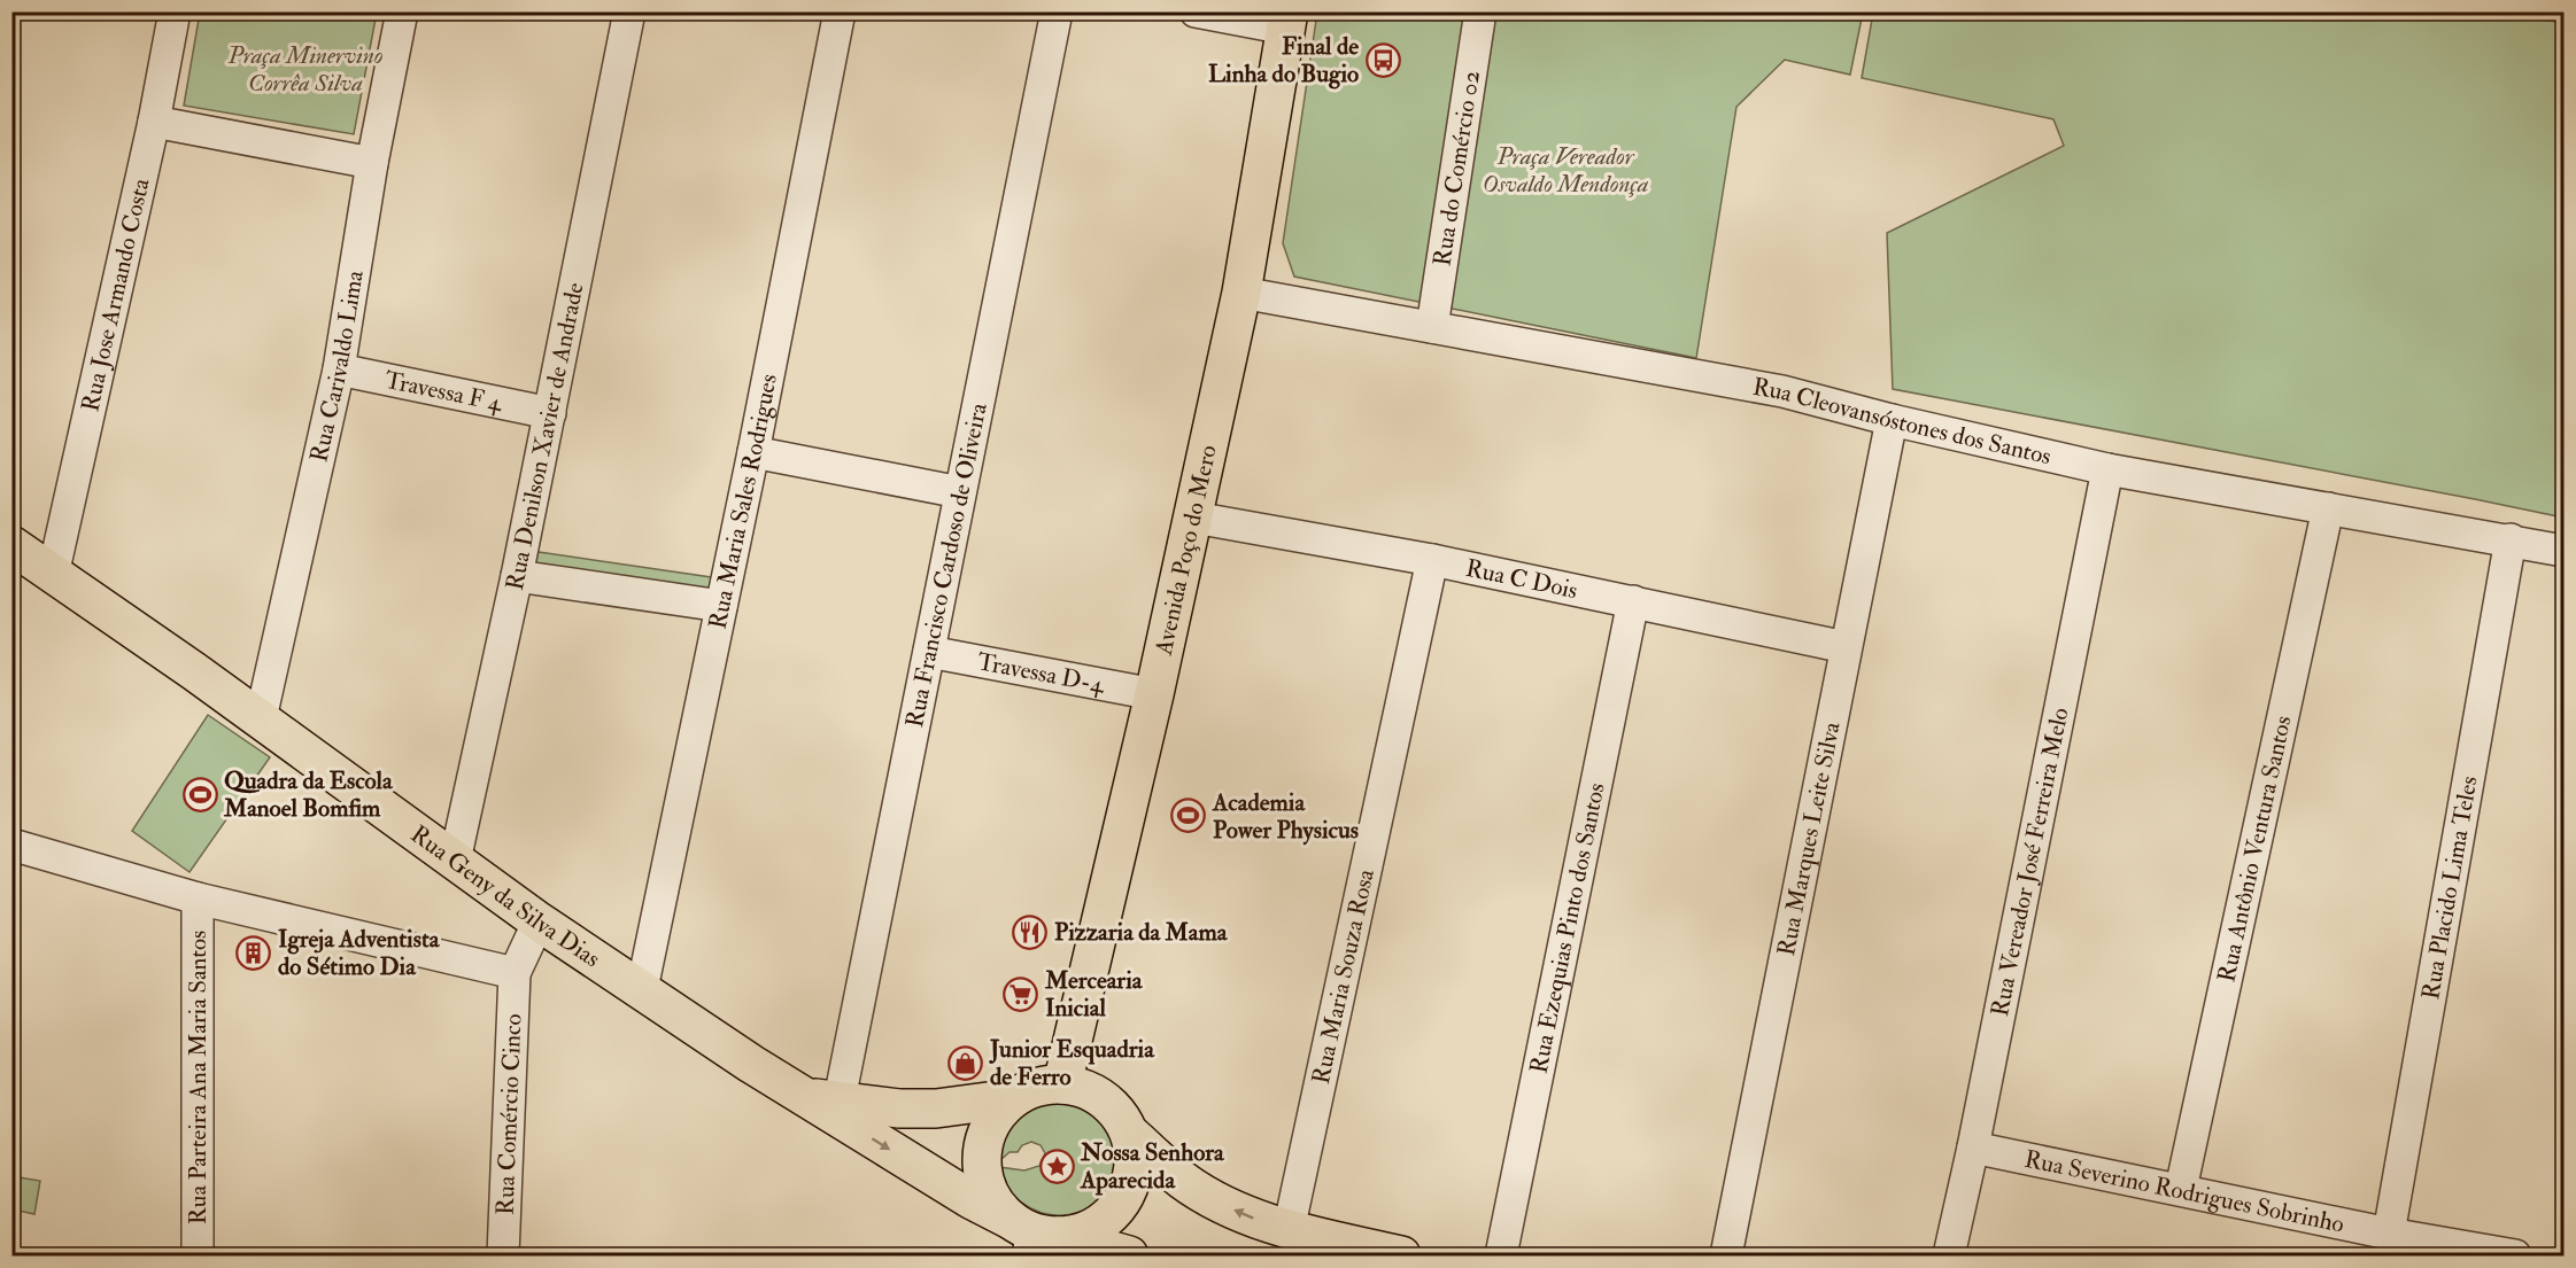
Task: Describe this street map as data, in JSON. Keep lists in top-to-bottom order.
{
  "streets": {
    "main road": ["Avenida Poço do Mero", "Rua Geny da Silva Dias"],
    "street": [
      "Rua do Comércio 02",
      "Rua Jose Armando Costa",
      "Rua Carivaldo Lima",
      "Travessa F 4",
      "Rua Cleovansóstones dos Santos",
      "Rua Denilson Xavier de Andrade",
      "Rua Maria Sales Rodrigues",
      "Rua Francisco Cardoso de Oliveira",
      "Rua C Dois",
      "Travessa D-4",
      "Rua Marques Leite Silva",
      "Rua Antônio Ventura Santos",
      "Rua Vereador José Ferreira Melo",
      "Rua Placido Lima Teles",
      "Rua Ezequias Pinto dos Santos",
      "Rua Maria Souza Rosa",
      "Rua Parteira Ana Maria Santos",
      "Rua Comércio Cinco",
      "Rua Severino Rodrigues Sobrinho"
    ]
  },
  "crossings": [
    ["Rua do Comércio 02", "Rua Cleovansóstones dos Santos"],
    ["Rua Jose Armando Costa", "Rua Geny da Silva Dias"],
    ["Rua Carivaldo Lima", "Travessa F 4"],
    ["Rua Carivaldo Lima", "Rua Geny da Silva Dias"],
    ["Travessa F 4", "Rua Denilson Xavier de Andrade"],
    ["Rua Cleovansóstones dos Santos", "Avenida Poço do Mero"],
    ["Rua Cleovansóstones dos Santos", "Rua Marques Leite Silva"],
    ["Rua Cleovansóstones dos Santos", "Rua Antônio Ventura Santos"],
    ["Rua Cleovansóstones dos Santos", "Rua Vereador José Ferreira Melo"],
    ["Rua Cleovansóstones dos Santos", "Rua Placido Lima Teles"],
    ["Rua Denilson Xavier de Andrade", "Rua Geny da Silva Dias"],
    ["Rua Maria Sales Rodrigues", "Rua Geny da Silva Dias"],
    ["Avenida Poço do Mero", "Rua C Dois"],
    ["Avenida Poço do Mero", "Travessa D-4"],
    ["Avenida Poço do Mero", "Rua Geny da Silva Dias"],
    ["Rua Francisco Cardoso de Oliveira", "Travessa D-4"],
    ["Rua Francisco Cardoso de Oliveira", "Rua Geny da Silva Dias"],
    ["Rua C Dois", "Rua Marques Leite Silva"],
    ["Rua C Dois", "Rua Ezequias Pinto dos Santos"],
    ["Rua C Dois", "Rua Maria Souza Rosa"],
    ["Rua Antônio Ventura Santos", "Rua Severino Rodrigues Sobrinho"],
    ["Rua Vereador José Ferreira Melo", "Rua Severino Rodrigues Sobrinho"],
    ["Rua Placido Lima Teles", "Rua Severino Rodrigues Sobrinho"]
  ],
  "parks": ["Praça Minervino Corrêa Silva", "Praça Vereador Osvaldo Mendonça"],
  "places": {
    "bus stop": ["Final de Linha do Bugio"],
    "sports": ["Quadra da Escola Manoel Bomfim", "Academia Power Physicus"],
    "restaurant": ["Pizzaria da Mama"],
    "building": ["Igreja Adventista do Sétimo Dia"],
    "supermarket": ["Mercearia Inicial"],
    "shop": ["Junior Esquadria de Ferro"],
    "place": ["Nossa Senhora Aparecida"]
  }
}
